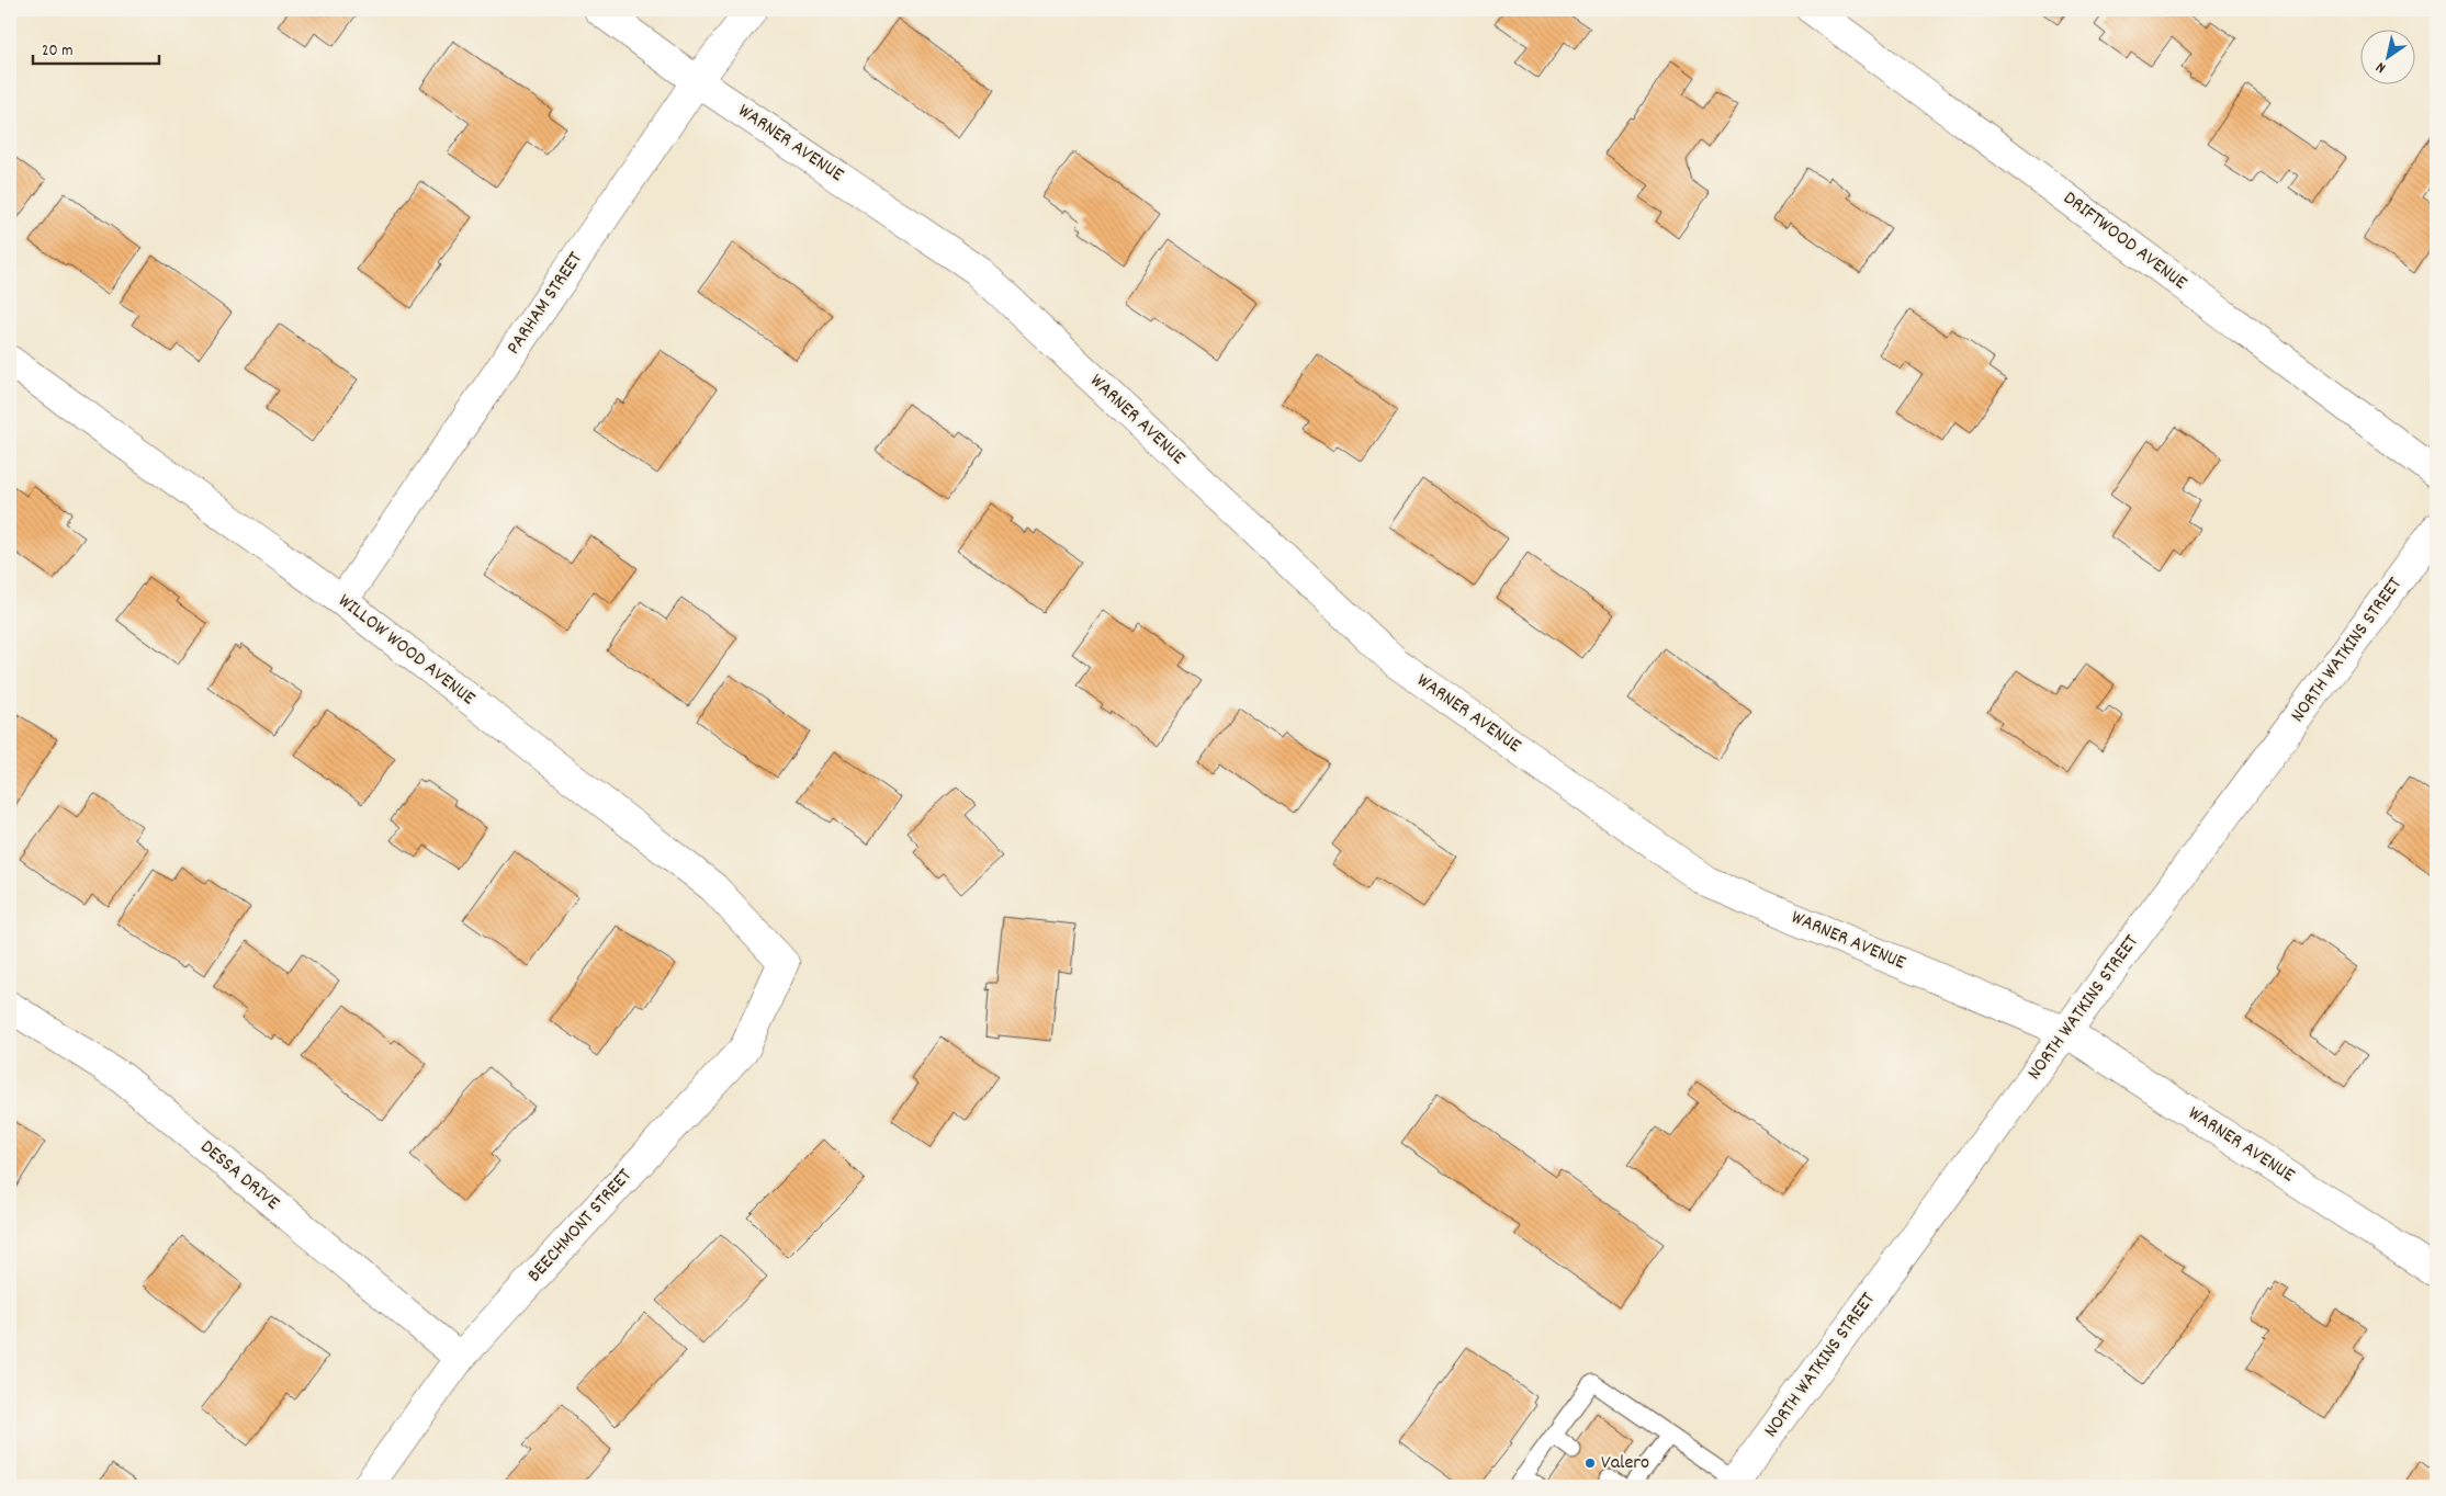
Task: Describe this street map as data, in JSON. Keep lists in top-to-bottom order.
{
  "streets": {
    "street": [
      "WARNER AVENUE",
      "DRIFTWOOD AVENUE",
      "PARHAM STREET",
      "WILLOW WOOD AVENUE",
      "NORTH WATKINS STREET",
      "DESSA DRIVE",
      "BEECHMONT STREET"
    ]
  },
  "crossings": [
    ["WARNER AVENUE", "PARHAM STREET"],
    ["WARNER AVENUE", "NORTH WATKINS STREET"],
    ["PARHAM STREET", "WILLOW WOOD AVENUE"],
    ["WILLOW WOOD AVENUE", "BEECHMONT STREET"],
    ["DESSA DRIVE", "BEECHMONT STREET"]
  ],
  "places": ["Valero"],
  "scale_bar": "20 m",
  "north": "bottom left"
}
